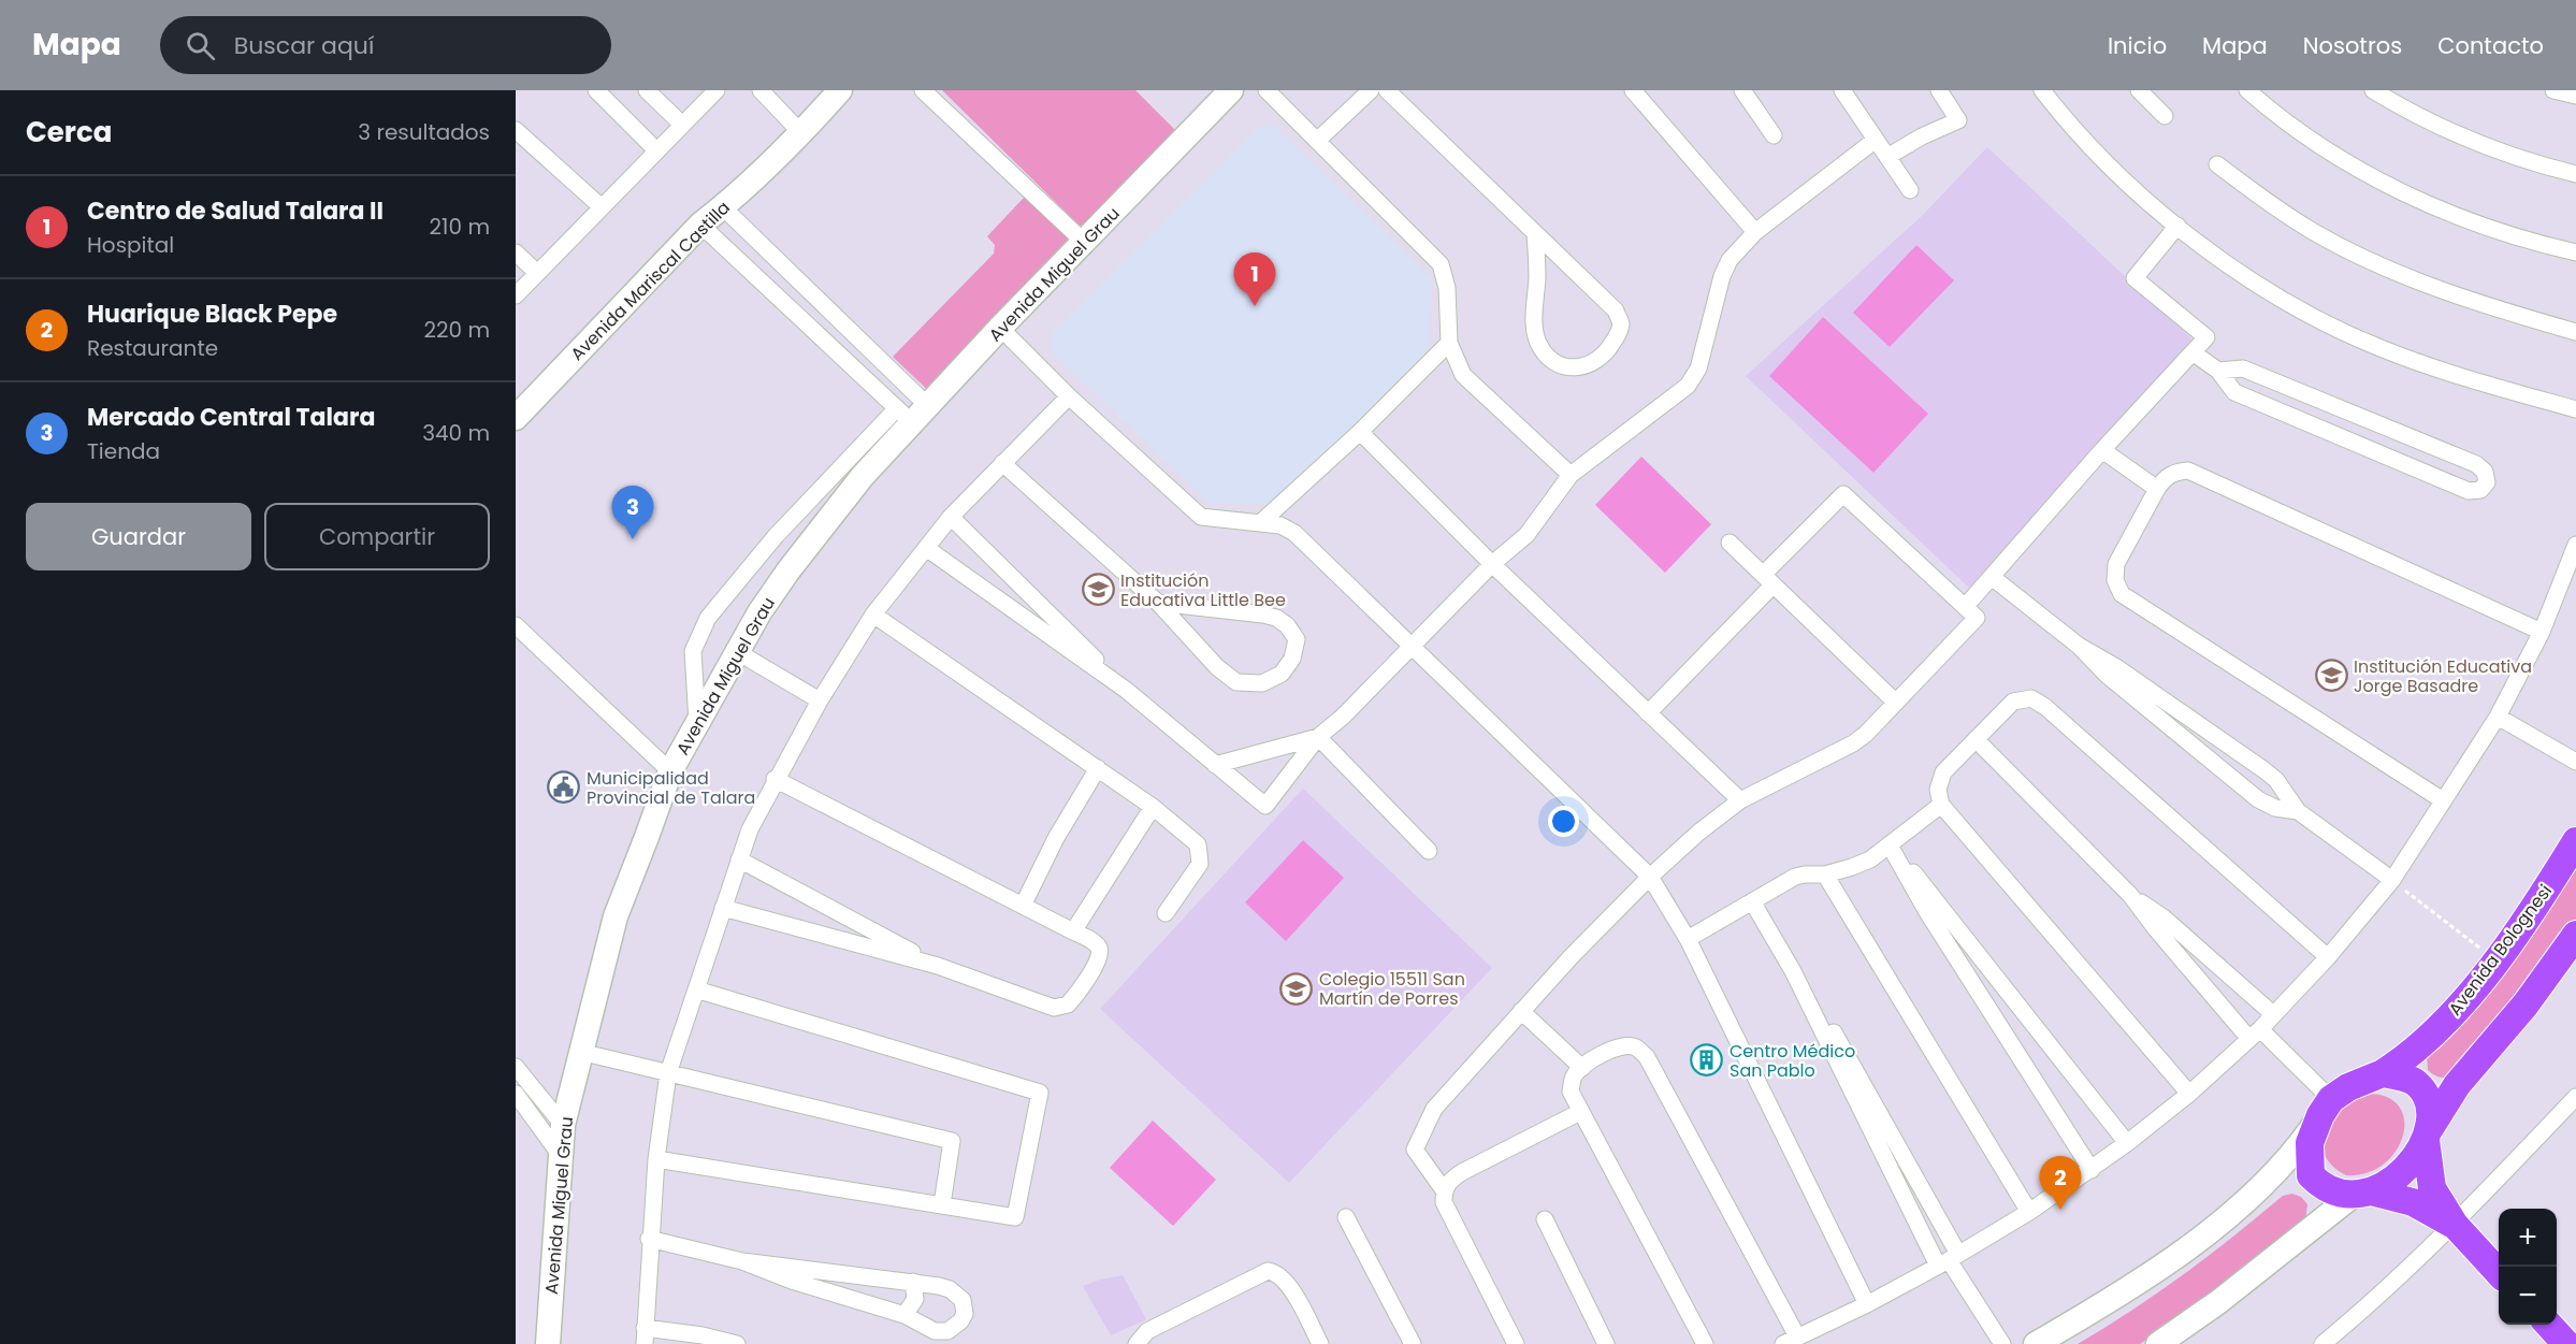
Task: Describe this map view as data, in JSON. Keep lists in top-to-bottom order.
{
  "streets": {
    "main road": ["Avenida Miguel Grau", "Avenida Mariscal Castilla", "Avenida Bolognesi"]
  },
  "places": {
    "school or university": ["Institución Educativa Little Bee", "Institución Educativa Jorge Basadre", "Colegio 15511 San Martín de Porres"],
    "public building": ["Municipalidad Provincial de Talara"],
    "building": ["Centro Médico San Pablo"]
  },
  "page": {
    "header": "Mapa",
    "search": "Buscar aquí",
    "nav": [
      "Inicio",
      "Mapa",
      "Nosotros",
      "Contacto"
    ],
    "heading": ["Cerca", "3 resultados"],
    "list": [
      {
        "mark": "1",
        "name": "Centro de Salud Talara II",
        "note": "Hospital",
        "value": "210 m"
      },
      {
        "mark": "2",
        "name": "Huarique Black Pepe",
        "note": "Restaurante",
        "value": "220 m"
      },
      {
        "mark": "3",
        "name": "Mercado Central Talara",
        "note": "Tienda",
        "value": "340 m"
      }
    ],
    "pins": ["1", "3", "2"],
    "buttons": ["Guardar", "Compartir"],
    "map_buttons": ["+", "−"]
  }
}
